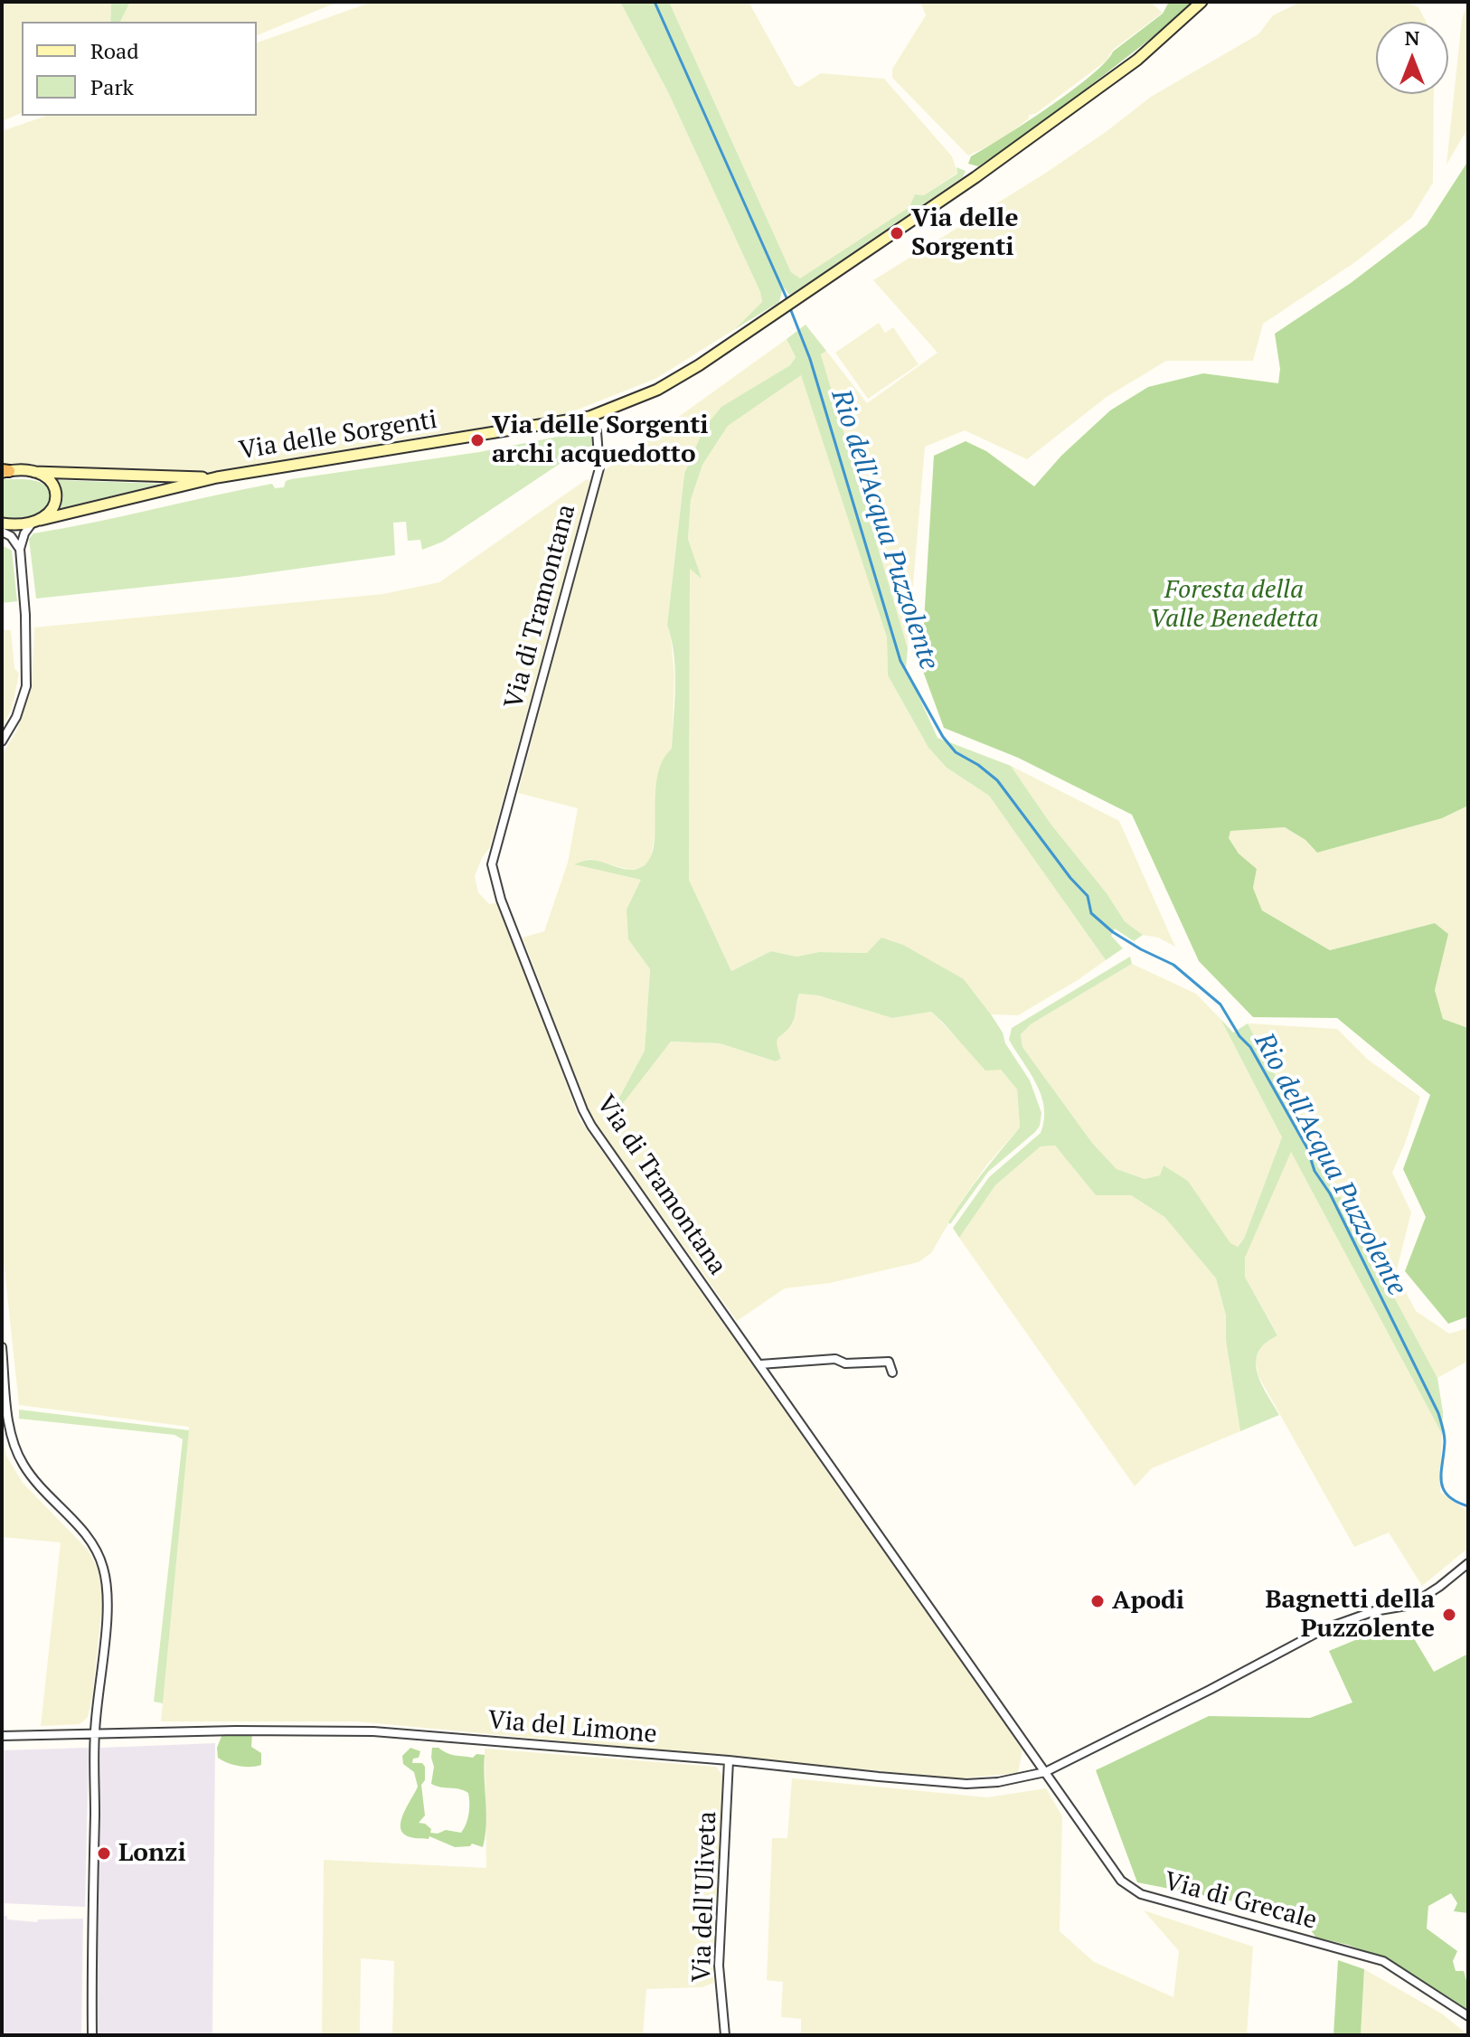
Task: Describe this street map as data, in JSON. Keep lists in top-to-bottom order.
{
  "streets": {
    "main road": ["Via delle Sorgenti"],
    "street": [
      "Via di Tramontana",
      "Via del Limone",
      "Via dell'Uliveta",
      "Via di Grecale"
    ]
  },
  "crossings": [
    ["Via delle Sorgenti", "Via di Tramontana"],
    ["Via di Tramontana", "Via del Limone"],
    ["Via di Tramontana", "Via di Grecale"],
    ["Via del Limone", "Via dell'Uliveta"],
    ["Via del Limone", "Via di Grecale"]
  ],
  "water": ["Rio dell'Acqua Puzzolente"],
  "parks": ["Foresta della Valle Benedetta"],
  "places": [
    "Via delle Sorgenti",
    "Via delle Sorgenti archi acquedotto",
    "Apodi",
    "Bagnetti della Puzzolente",
    "Lonzi"
  ],
  "legend": ["Road", "Park"],
  "north": "top"
}
